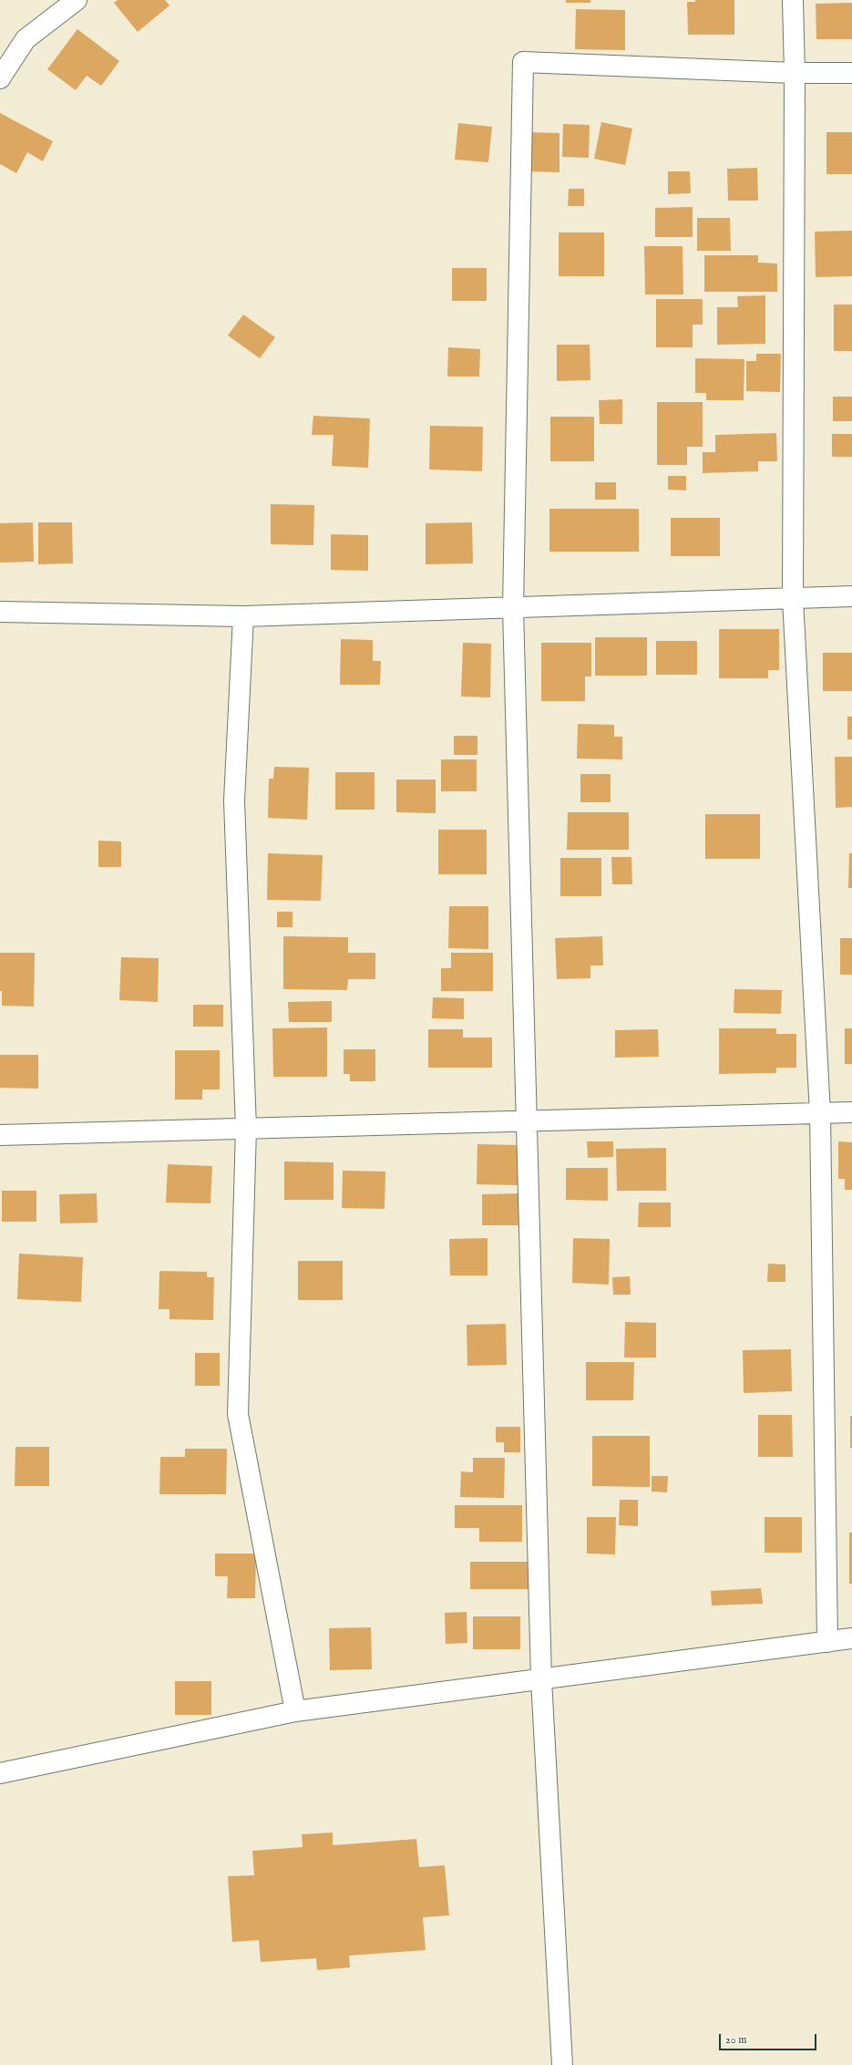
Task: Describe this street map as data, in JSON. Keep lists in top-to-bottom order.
{
  "scale_bar": "20 m"
}
